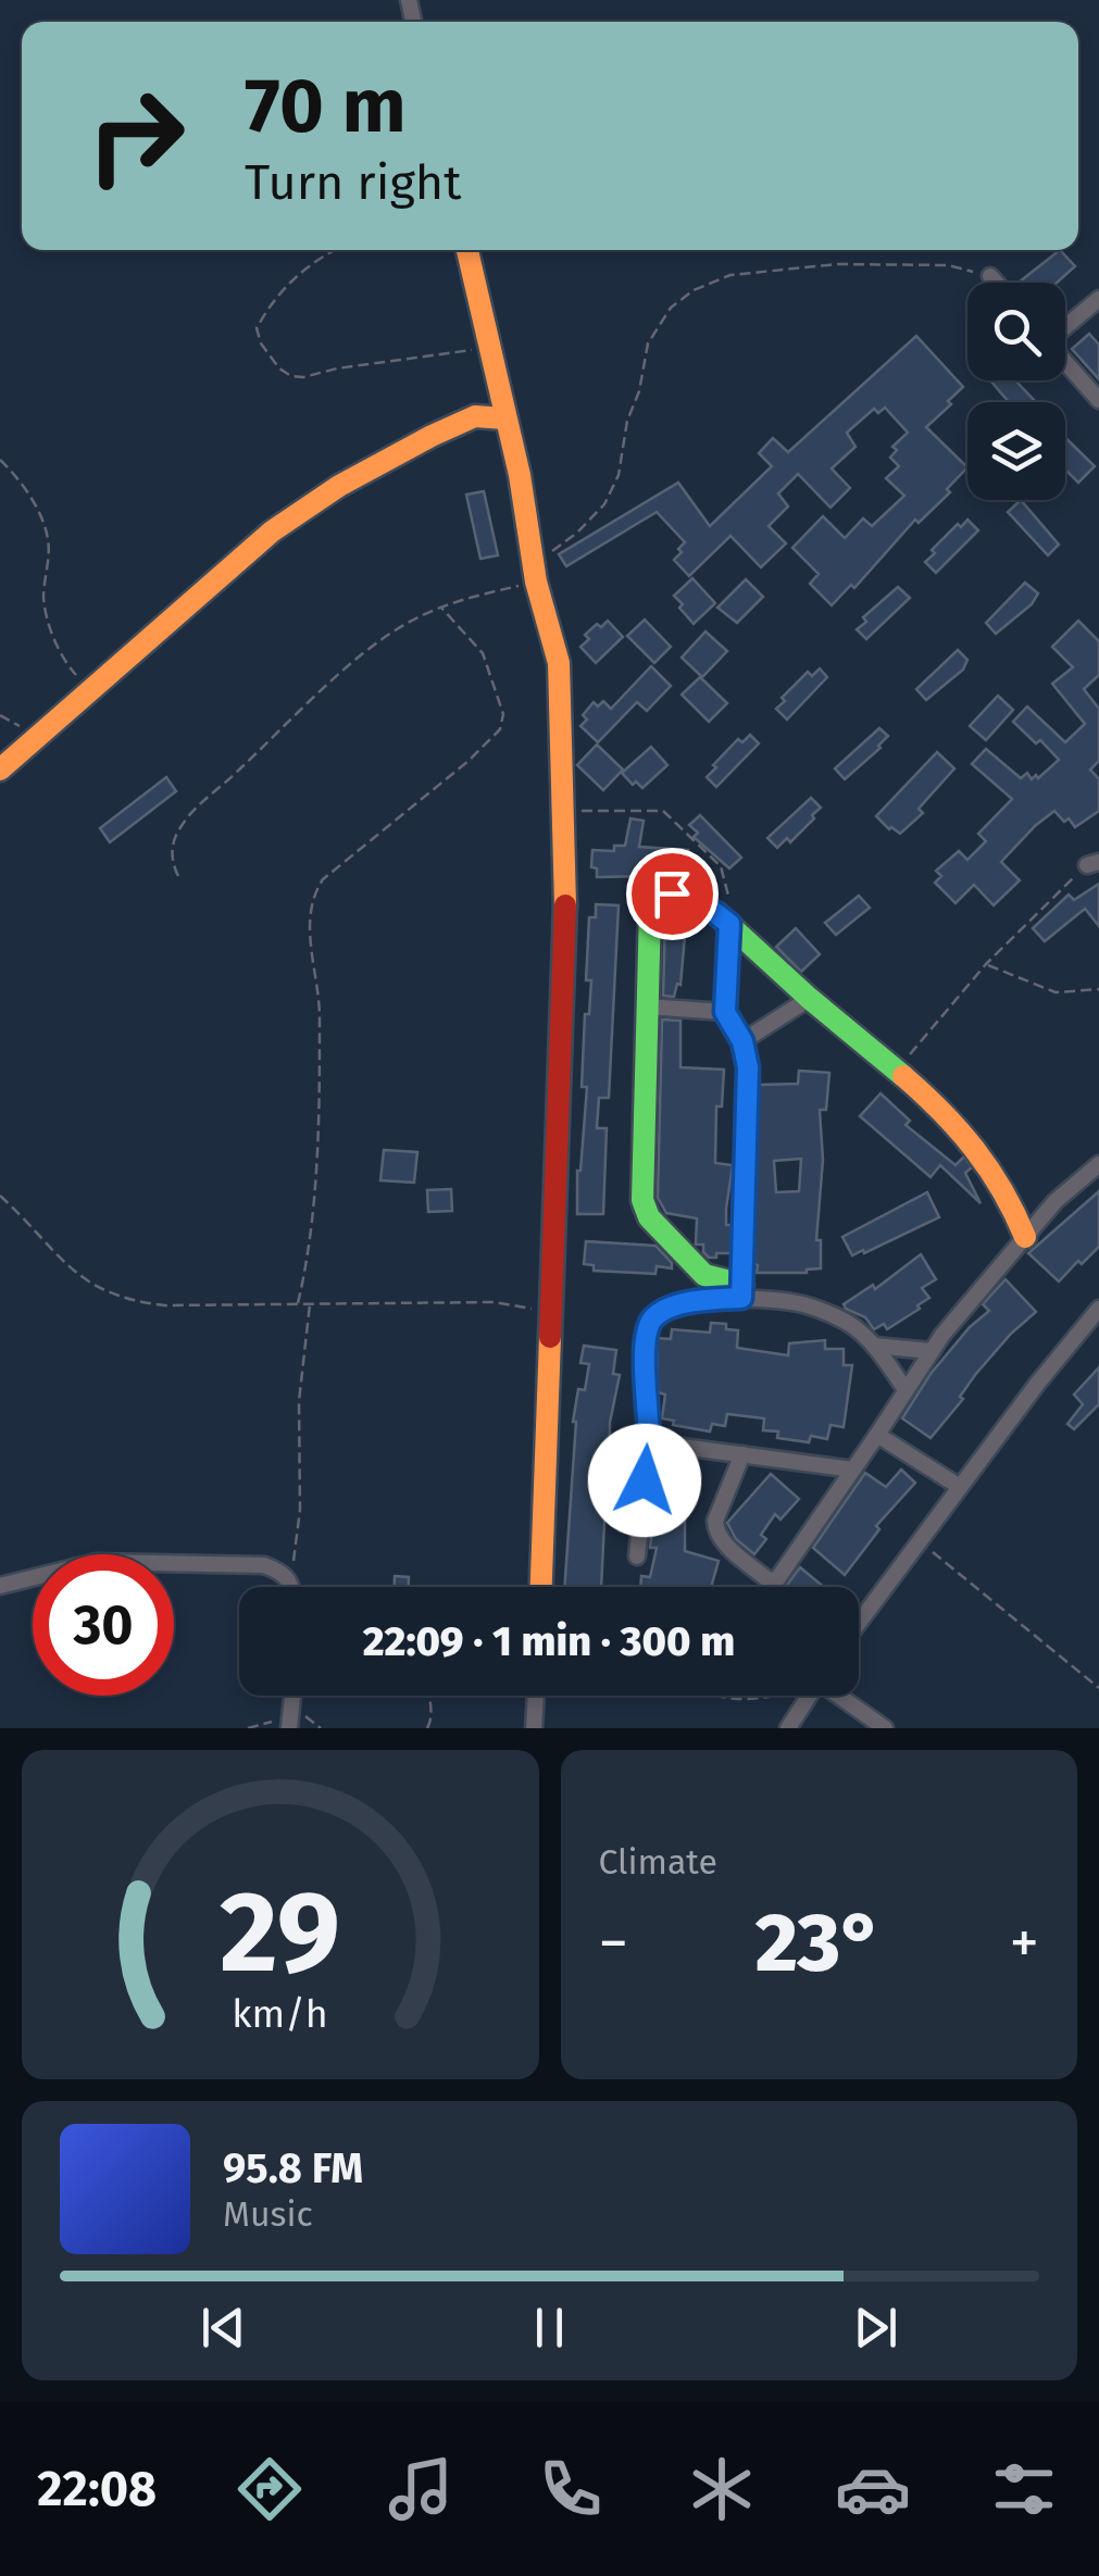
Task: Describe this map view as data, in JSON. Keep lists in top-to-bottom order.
{
  "page": {
    "turn": ["70 m", "Turn right"],
    "limit": "30",
    "trip": "22:09 · 1 min · 300 m",
    "tile": "Climate",
    "heat": ["−", "23°", "+"],
    "song": ["95.8 FM", "Music"],
    "tabs": "22:08",
    "gauge": ["29", "km/h"]
  }
}
